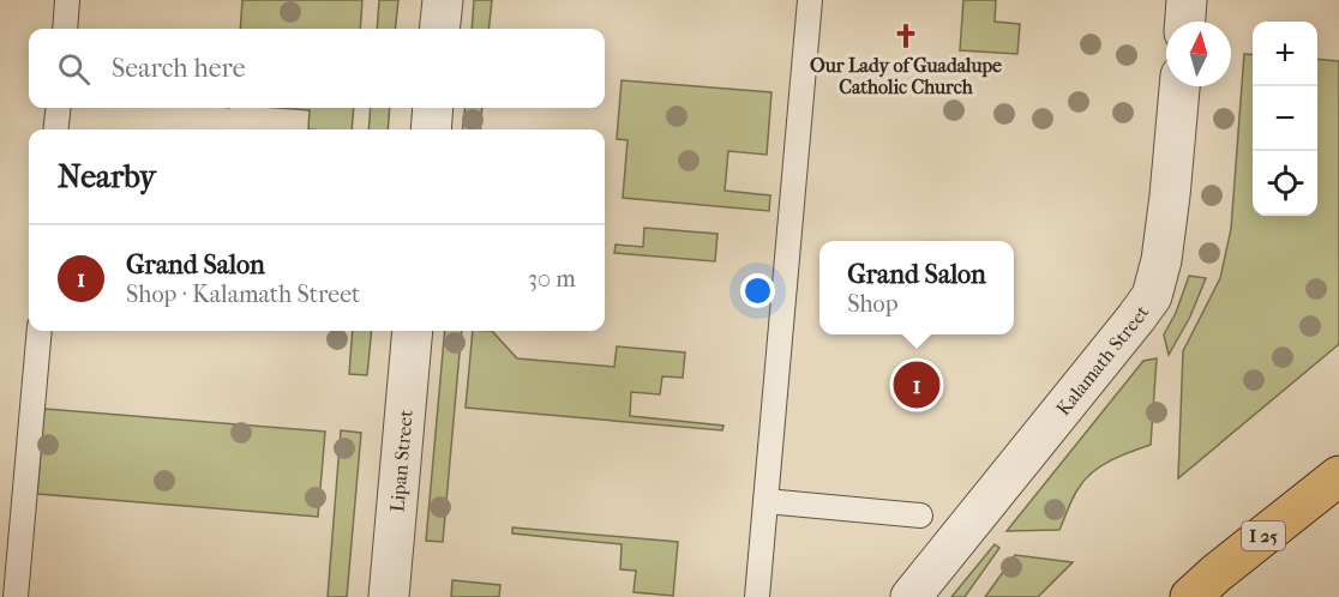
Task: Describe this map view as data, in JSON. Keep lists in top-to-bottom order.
{
  "streets": {
    "highway": ["I 25"],
    "street": ["Kalamath Street", "Lipan Street"]
  },
  "places": {
    "church": ["Our Lady of Guadalupe Catholic Church"]
  },
  "north": "top",
  "page": {
    "map_buttons": ["+", "−"],
    "search": "Search here",
    "heading": "Nearby",
    "list": [
      {
        "mark": "1",
        "name": "Grand Salon",
        "note": "Shop · Kalamath Street",
        "value": "30 m"
      }
    ],
    "popup": ["Grand Salon", "Shop"],
    "pins": "1"
  }
}
